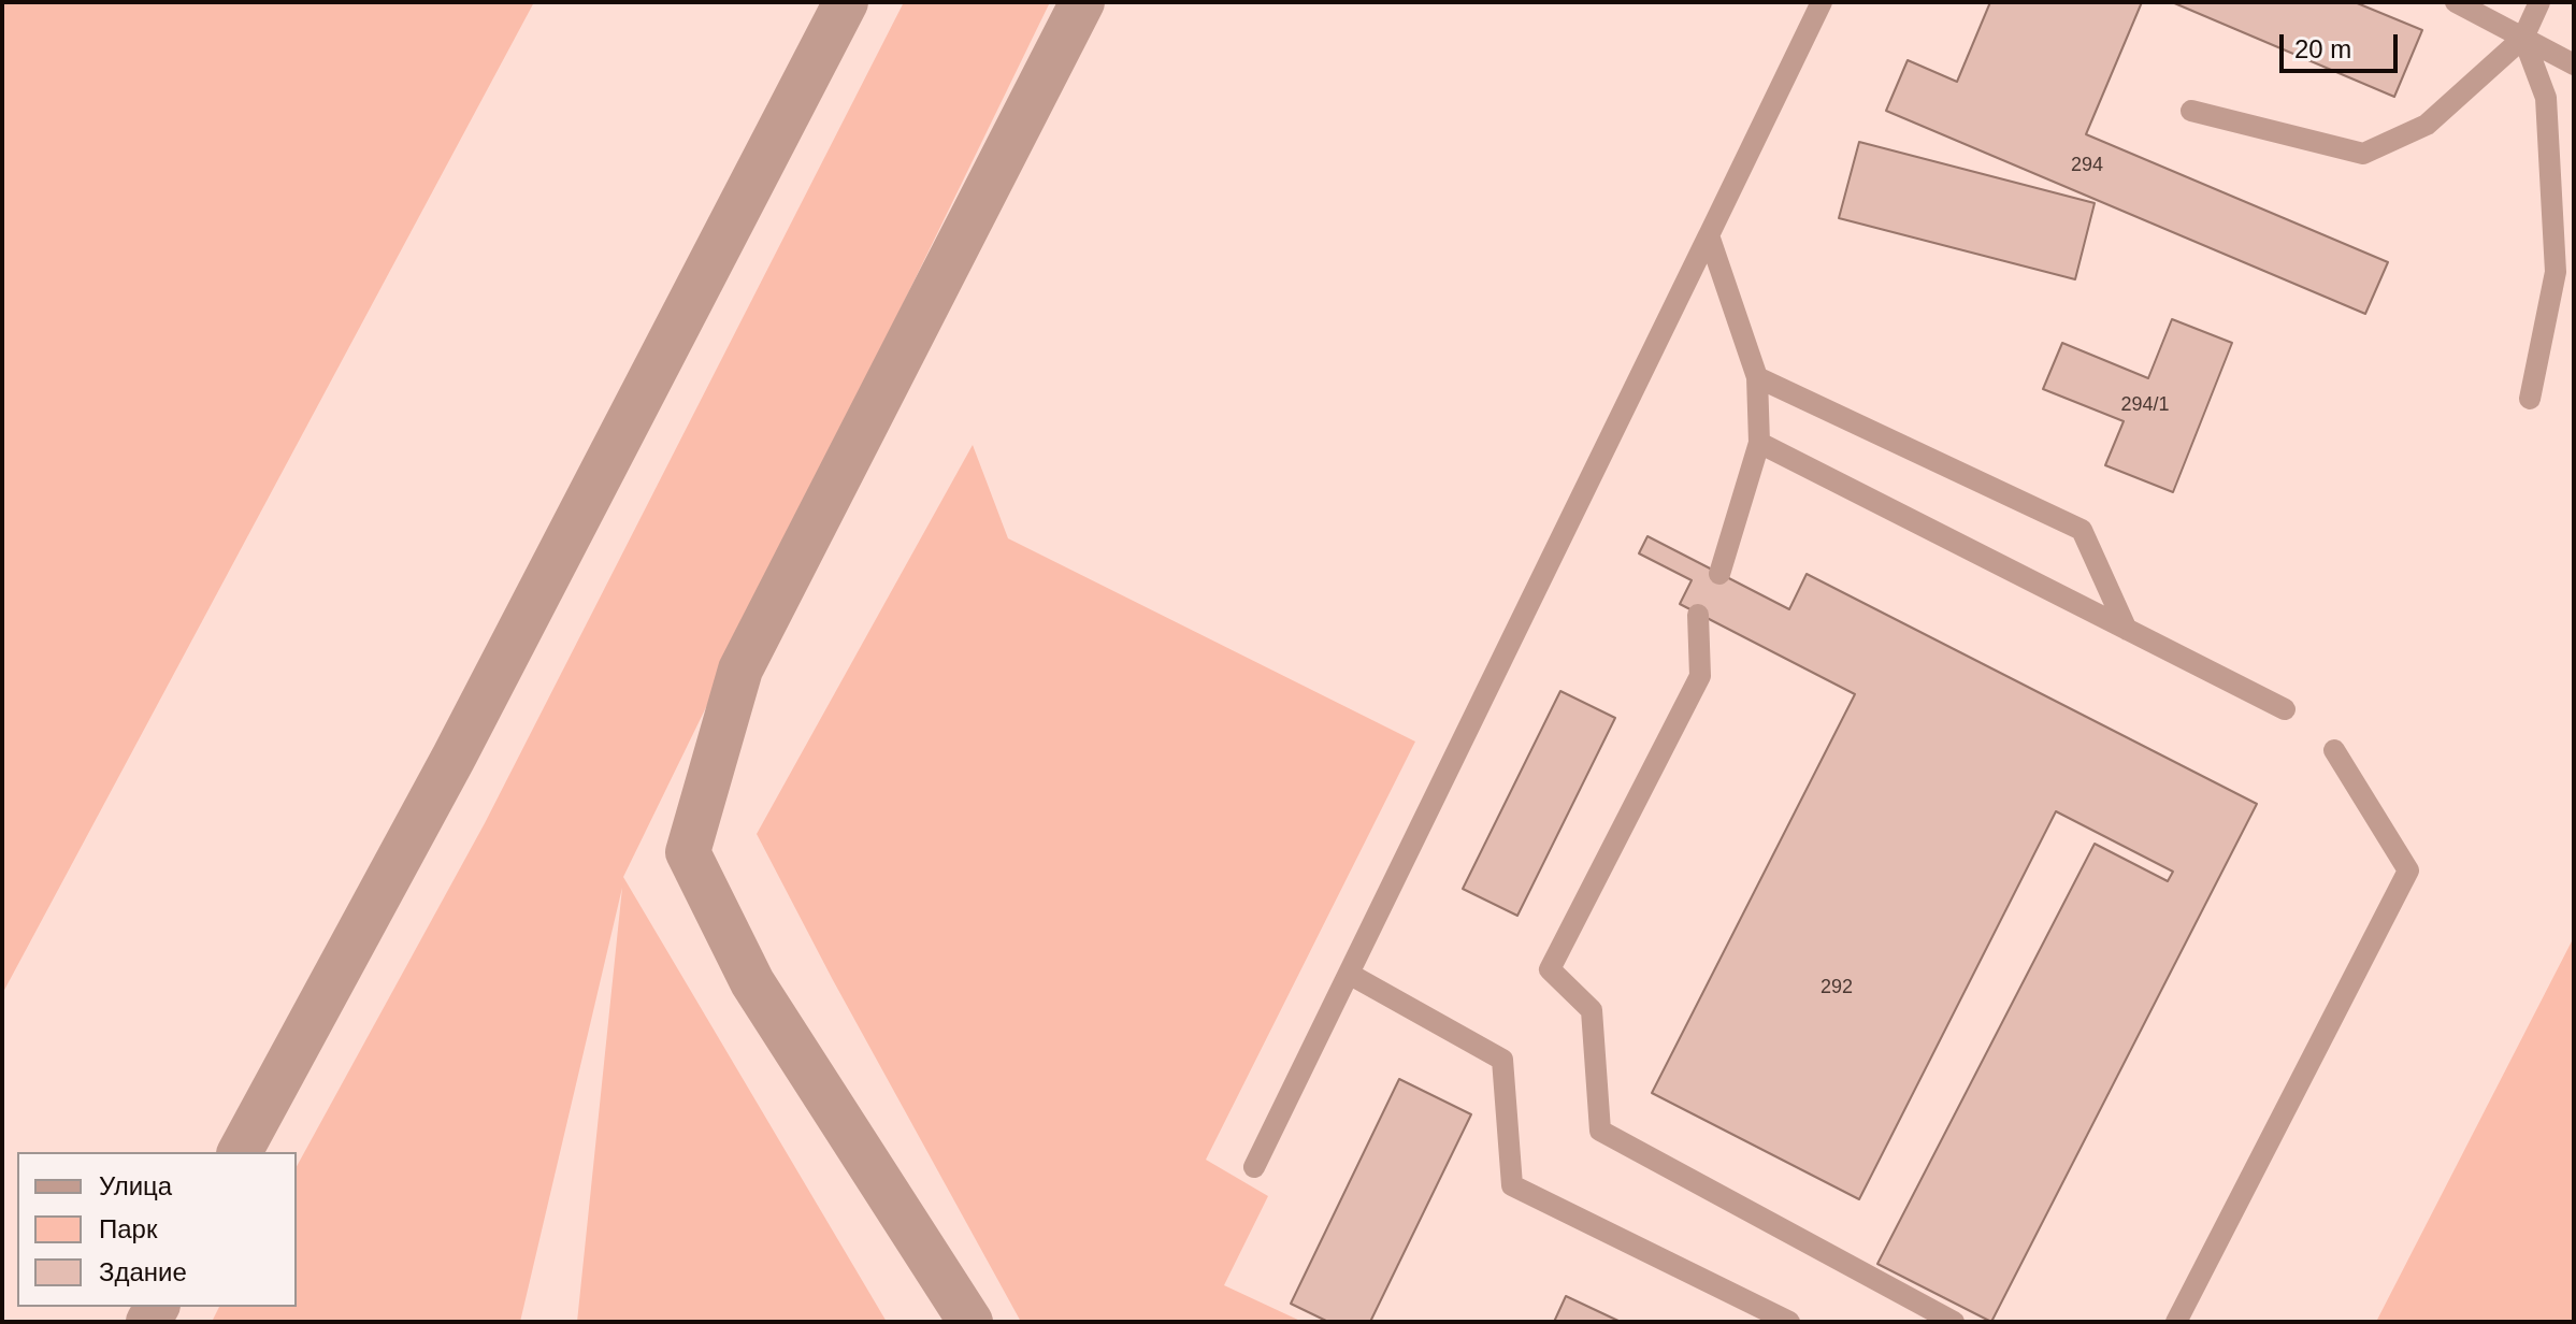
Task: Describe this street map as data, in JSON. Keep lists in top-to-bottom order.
{
  "house_numbers": ["294", "294/1", "292"],
  "legend": ["Улица", "Парк", "Здание"],
  "scale_bar": "20 m"
}
